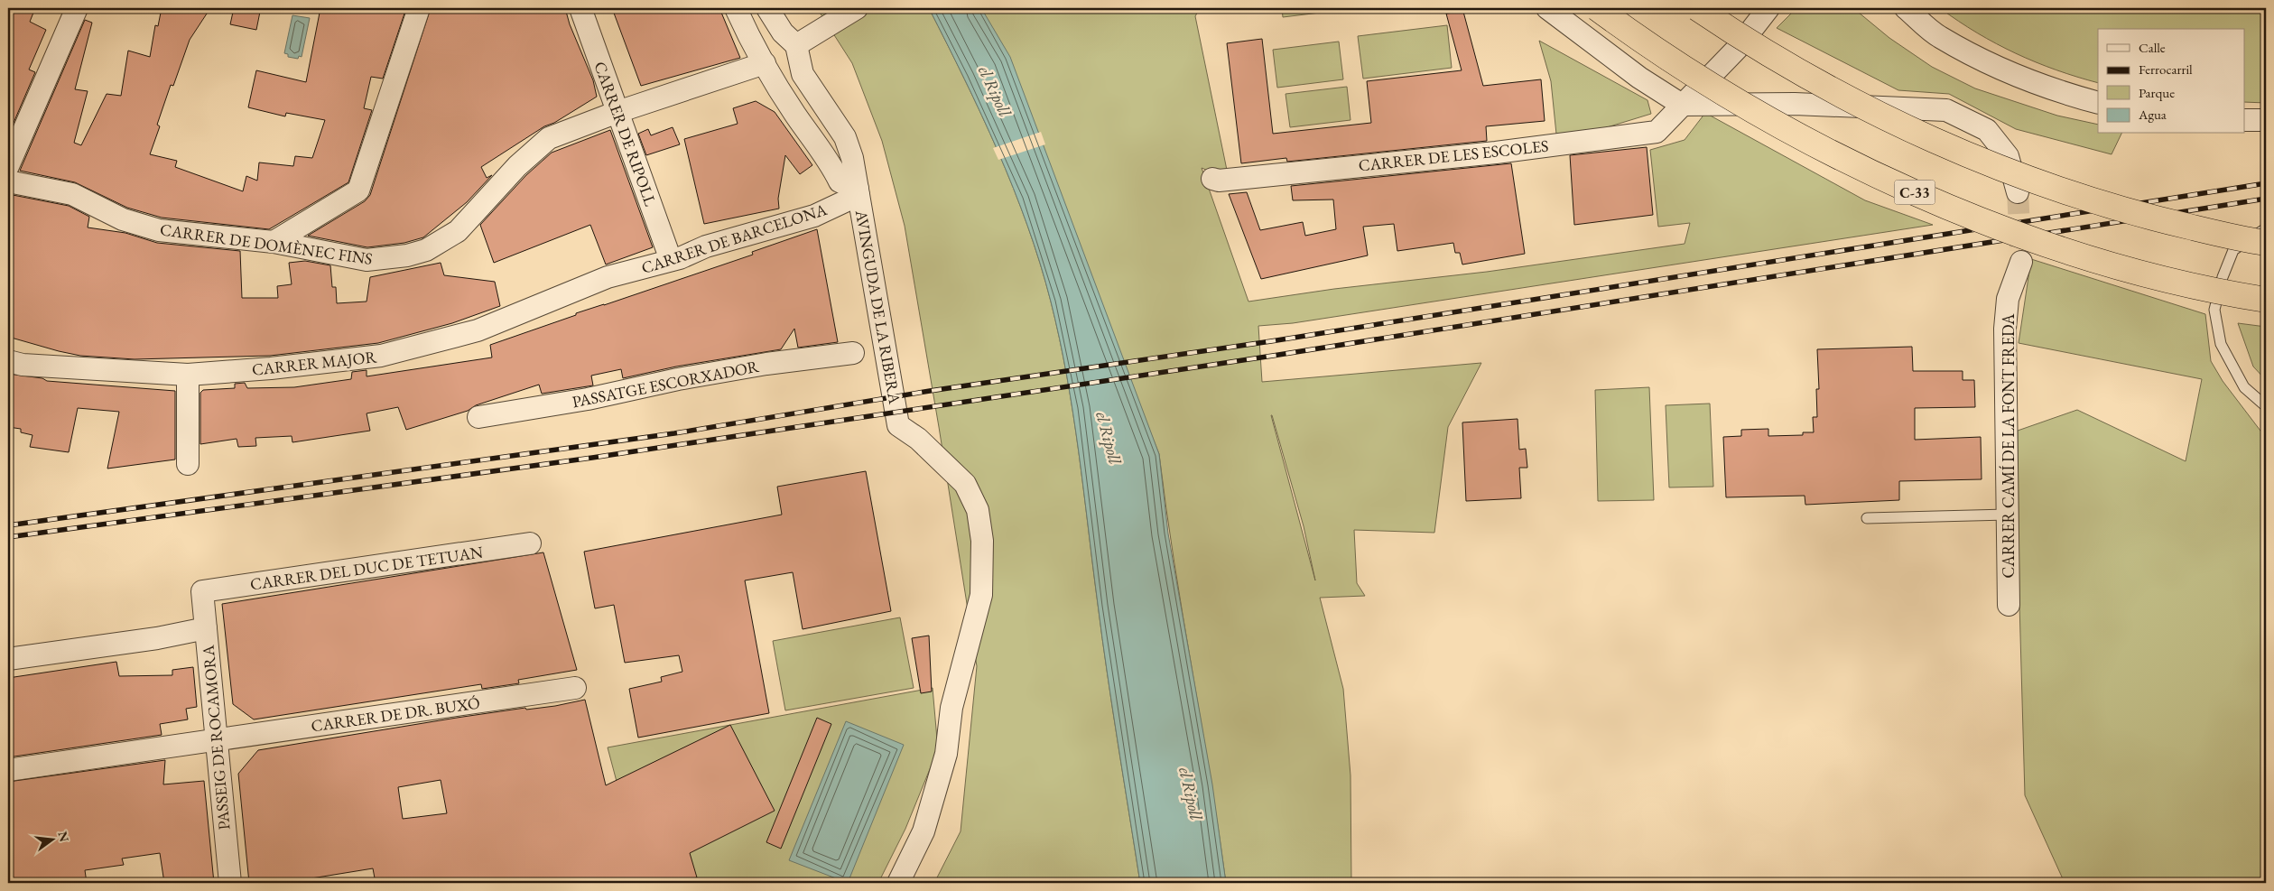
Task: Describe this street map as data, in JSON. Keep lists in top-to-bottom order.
{
  "streets": {
    "highway": ["C-33"],
    "street": [
      "CARRER DE RIPOLL",
      "CARRER DE LES ESCOLES",
      "CARRER DE BARCELONA",
      "CARRER DE DOMÈNEC FINS",
      "AVINGUDA DE LA RIBERA",
      "CARRER MAJOR",
      "PASSATGE ESCORXADOR",
      "CARRER CAMÍ DE LA FONT FREDA",
      "CARRER DEL DUC DE TETUAN",
      "CARRER DE DR. BUXÓ",
      "PASSEIG DE ROCAMORA"
    ]
  },
  "crossings": [
    ["CARRER DE RIPOLL", "CARRER DE BARCELONA"],
    ["CARRER DE RIPOLL", "CARRER DE DOMÈNEC FINS"],
    ["CARRER DE BARCELONA", "AVINGUDA DE LA RIBERA"],
    ["CARRER DE BARCELONA", "CARRER MAJOR"],
    ["CARRER DE DOMÈNEC FINS", "AVINGUDA DE LA RIBERA"],
    ["CARRER DEL DUC DE TETUAN", "PASSEIG DE ROCAMORA"],
    ["CARRER DE DR. BUXÓ", "PASSEIG DE ROCAMORA"]
  ],
  "water": ["el Ripoll"],
  "legend": [
    "Calle",
    "Ferrocarril",
    "Parque",
    "Agua"
  ],
  "north": "right"
}
